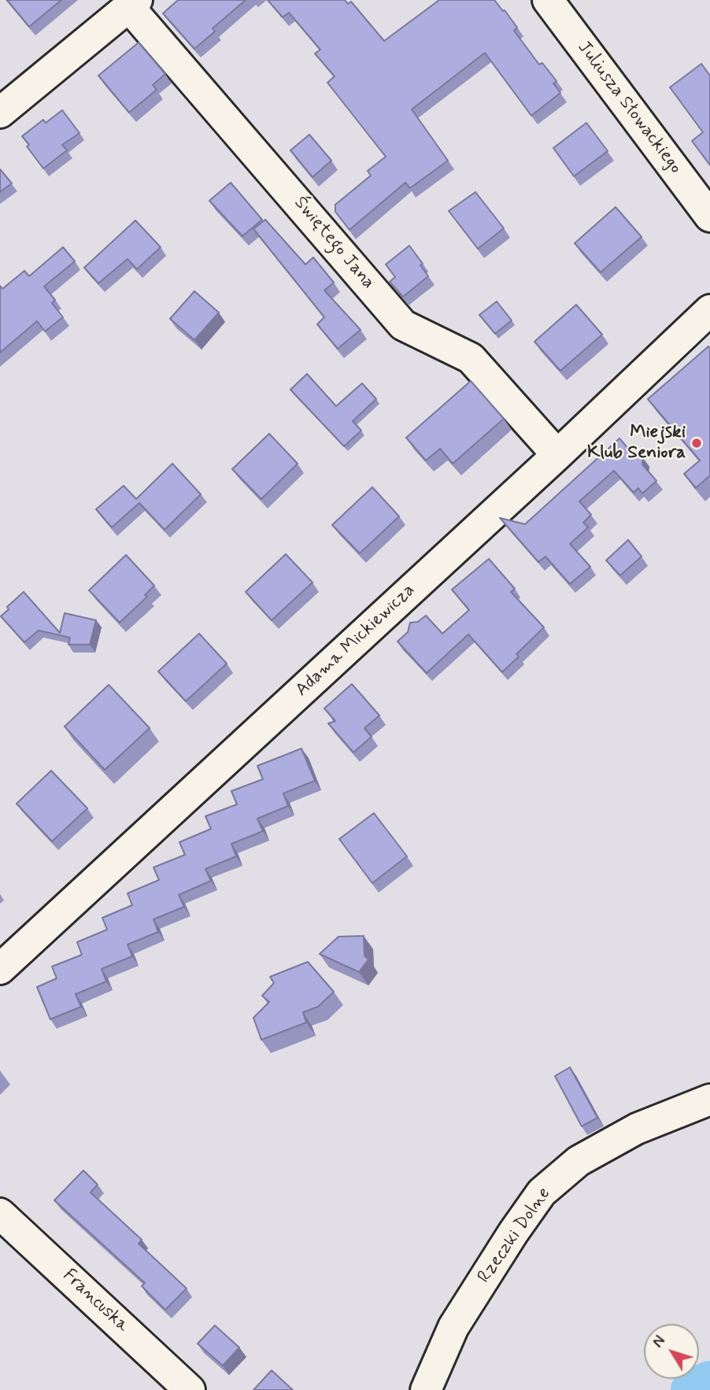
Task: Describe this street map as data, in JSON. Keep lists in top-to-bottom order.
{
  "streets": {
    "street": [
      "Juliusza Słowackiego",
      "Świętego Jana",
      "Adama Mickiewicza",
      "Rzeczki Dolne",
      "Francuska"
    ]
  },
  "crossings": [
    ["Świętego Jana", "Adama Mickiewicza"]
  ],
  "places": ["Miejski Klub Seniora"],
  "north": "top left"
}
